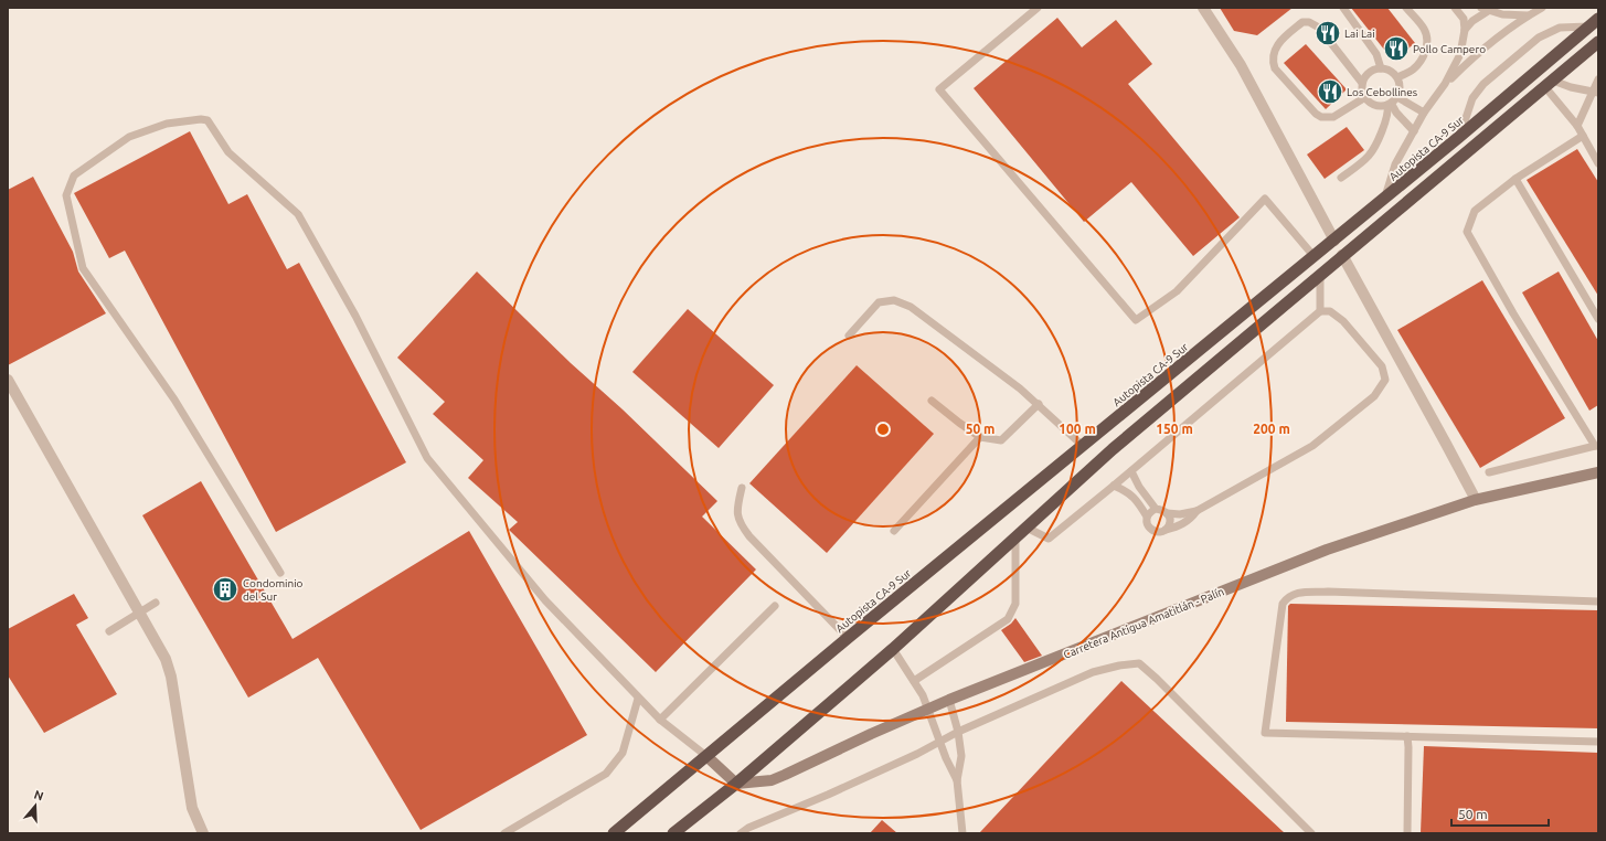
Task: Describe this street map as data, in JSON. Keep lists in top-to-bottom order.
{
  "streets": {
    "highway": ["Autopista CA-9 Sur"],
    "main road": ["Carretera Antigua Amatitlán - Palín"]
  },
  "places": {
    "restaurant": ["Lai Lai", "Pollo Campero", "Los Cebollines"],
    "building": ["Condominio del Sur"]
  },
  "scale_bar": "50 m",
  "north": "top",
  "rings": [
    "50 m",
    "100 m",
    "150 m",
    "200 m"
  ]
}
